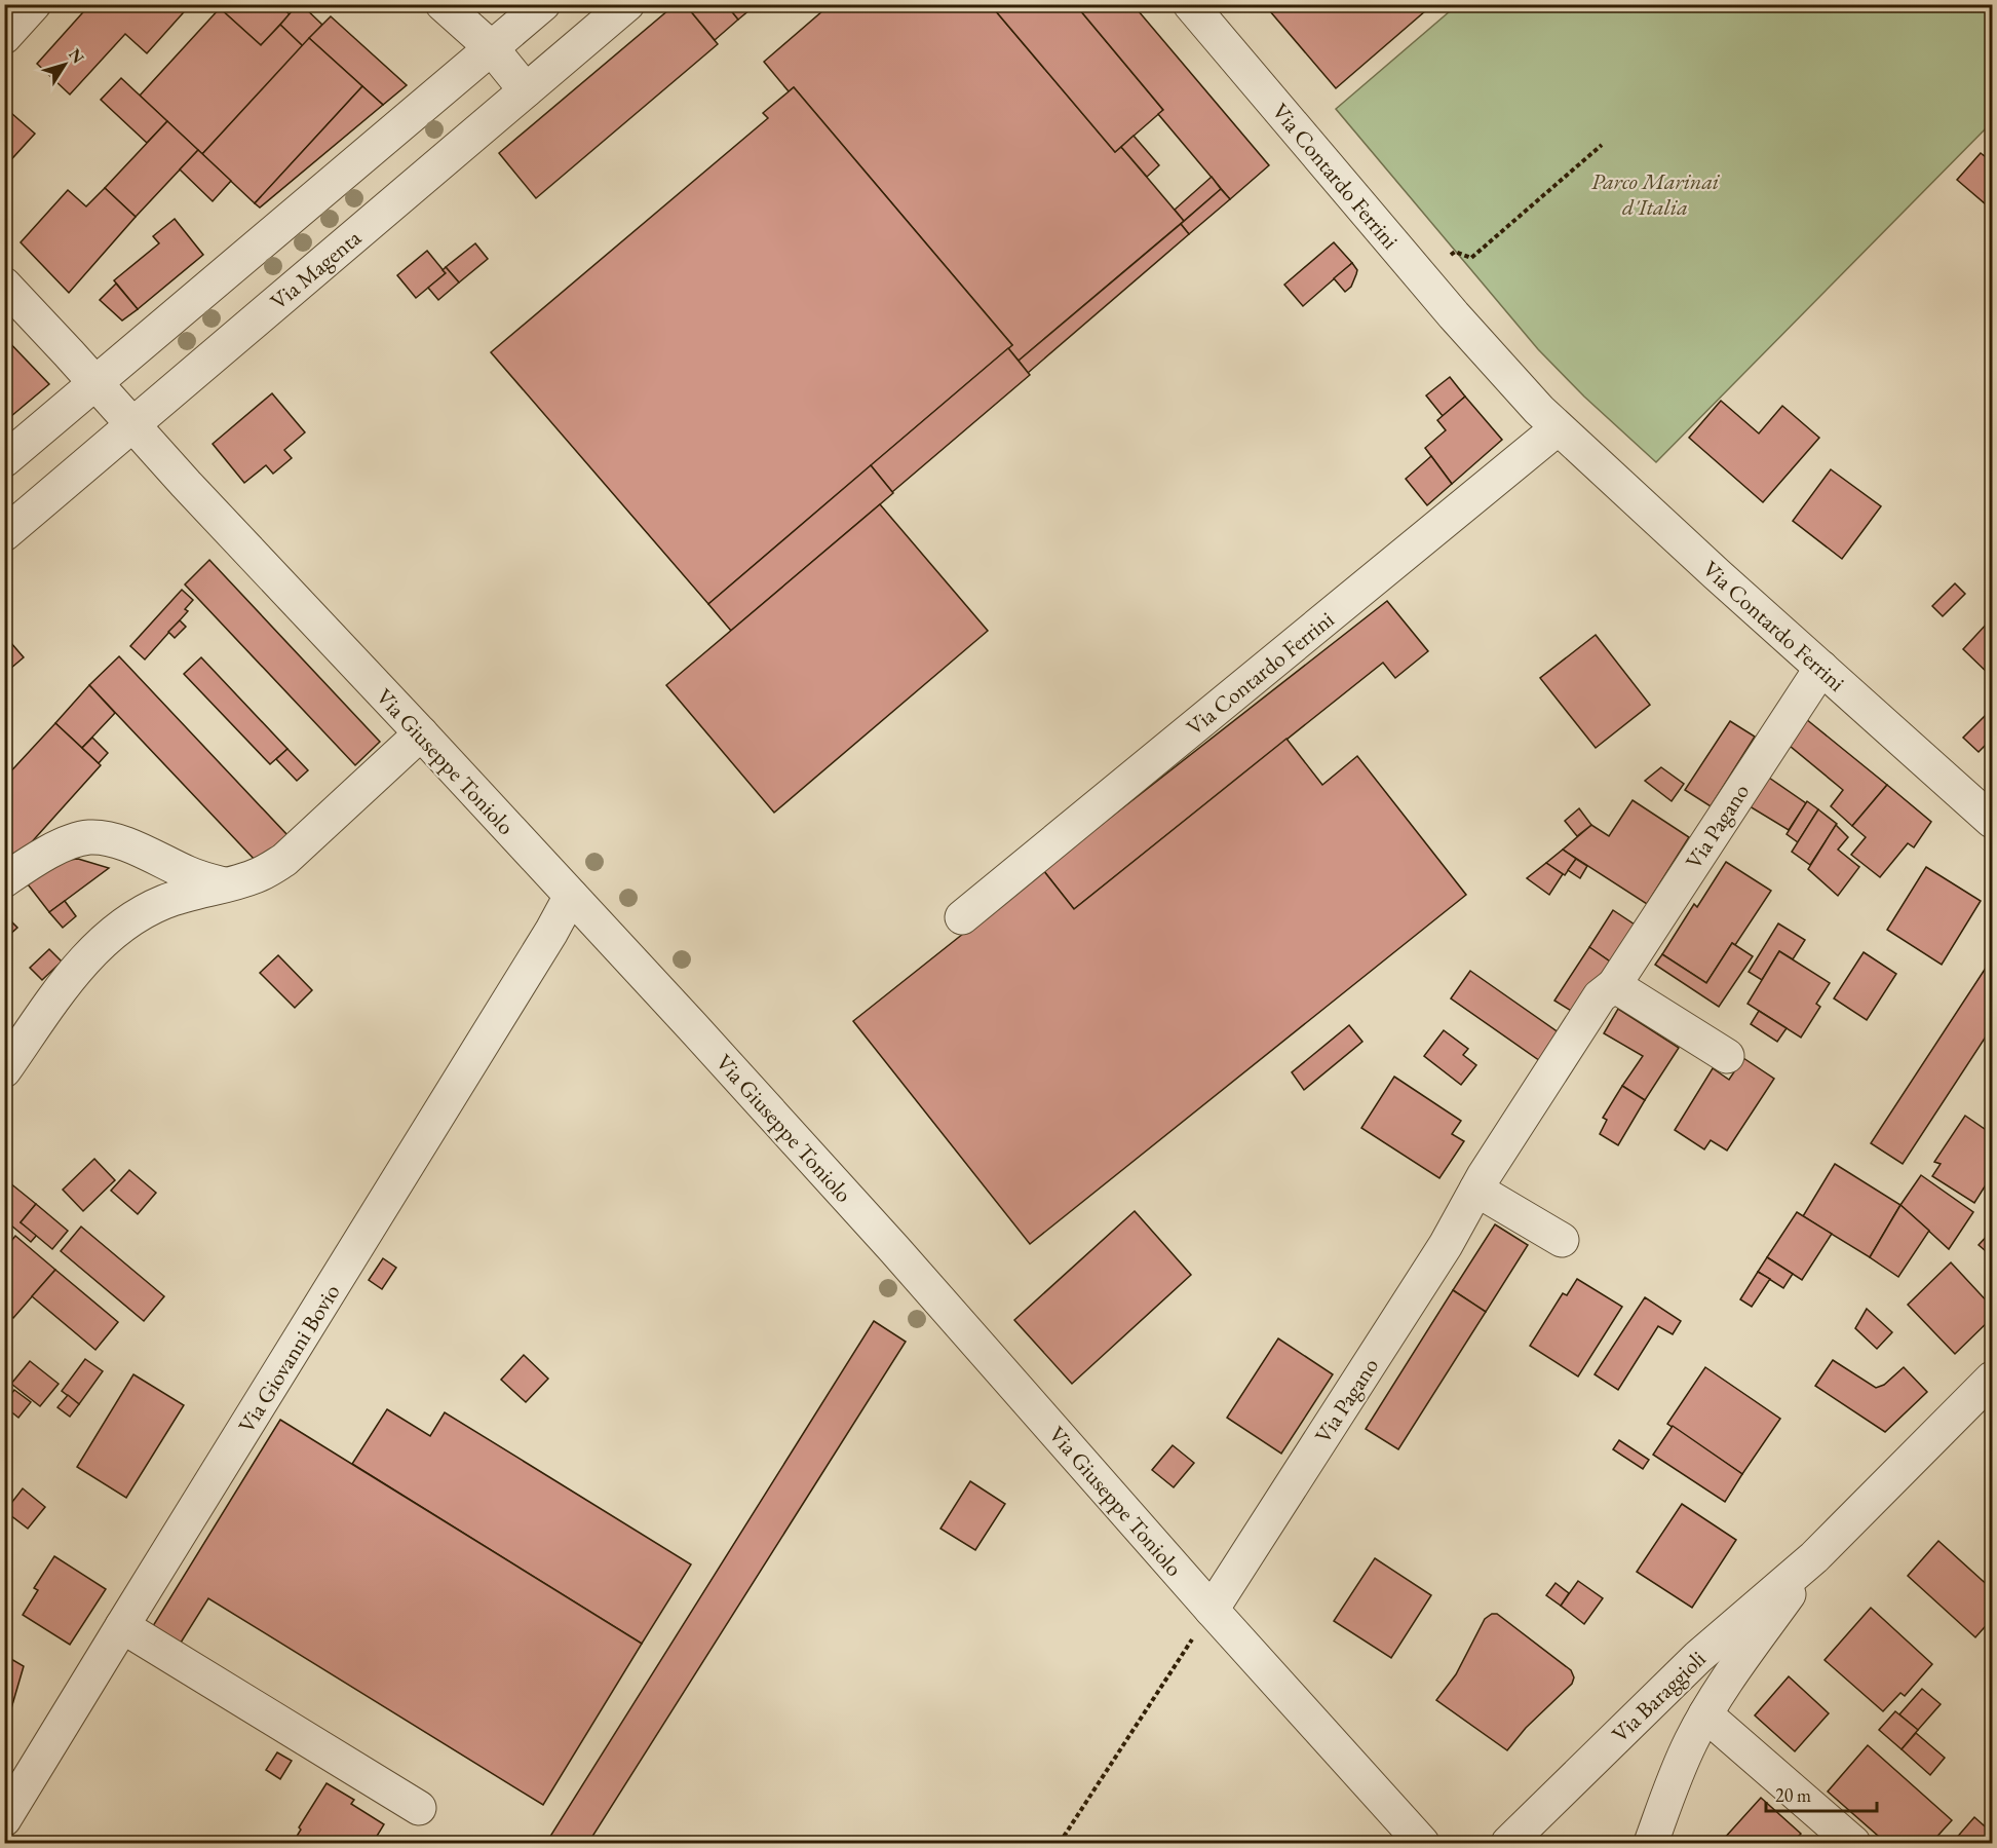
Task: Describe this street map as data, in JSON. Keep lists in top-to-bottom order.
{
  "streets": {
    "street": [
      "Via Contardo Ferrini",
      "Via Magenta",
      "Via Giuseppe Toniolo",
      "Via Pagano",
      "Via Giovanni Bovio",
      "Via Baraggioli"
    ]
  },
  "crossings": [
    ["Via Contardo Ferrini", "Via Pagano"],
    ["Via Magenta", "Via Giuseppe Toniolo"],
    ["Via Giuseppe Toniolo", "Via Pagano"],
    ["Via Giuseppe Toniolo", "Via Giovanni Bovio"]
  ],
  "parks": ["Parco Marinai d'Italia"],
  "scale_bar": "20 m",
  "north": "top right"
}
